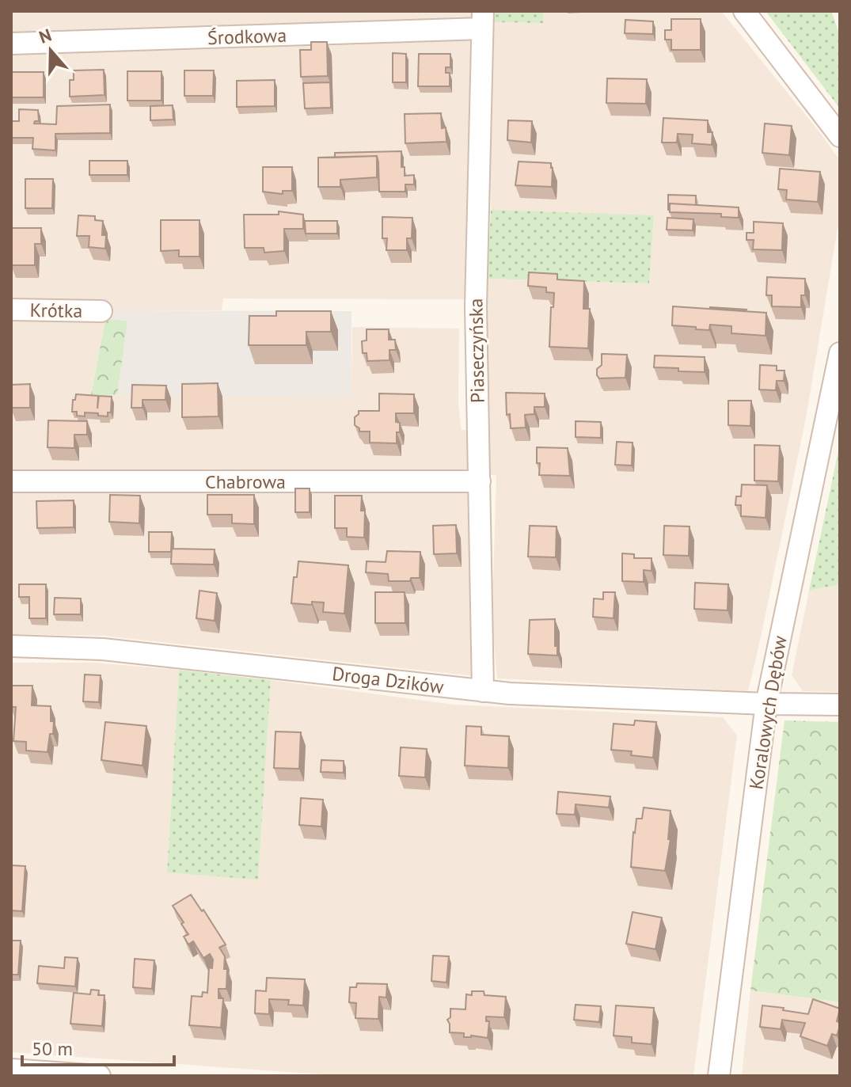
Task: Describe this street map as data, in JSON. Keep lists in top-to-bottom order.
{
  "streets": {
    "street": [
      "Środkowa",
      "Krótka",
      "Piaseczyńska",
      "Chabrowa",
      "Droga Dzików",
      "Koralowych Dębów"
    ]
  },
  "crossings": [
    ["Środkowa", "Piaseczyńska"],
    ["Piaseczyńska", "Chabrowa"],
    ["Piaseczyńska", "Droga Dzików"],
    ["Droga Dzików", "Koralowych Dębów"]
  ],
  "scale_bar": "50 m",
  "north": "top"
}
